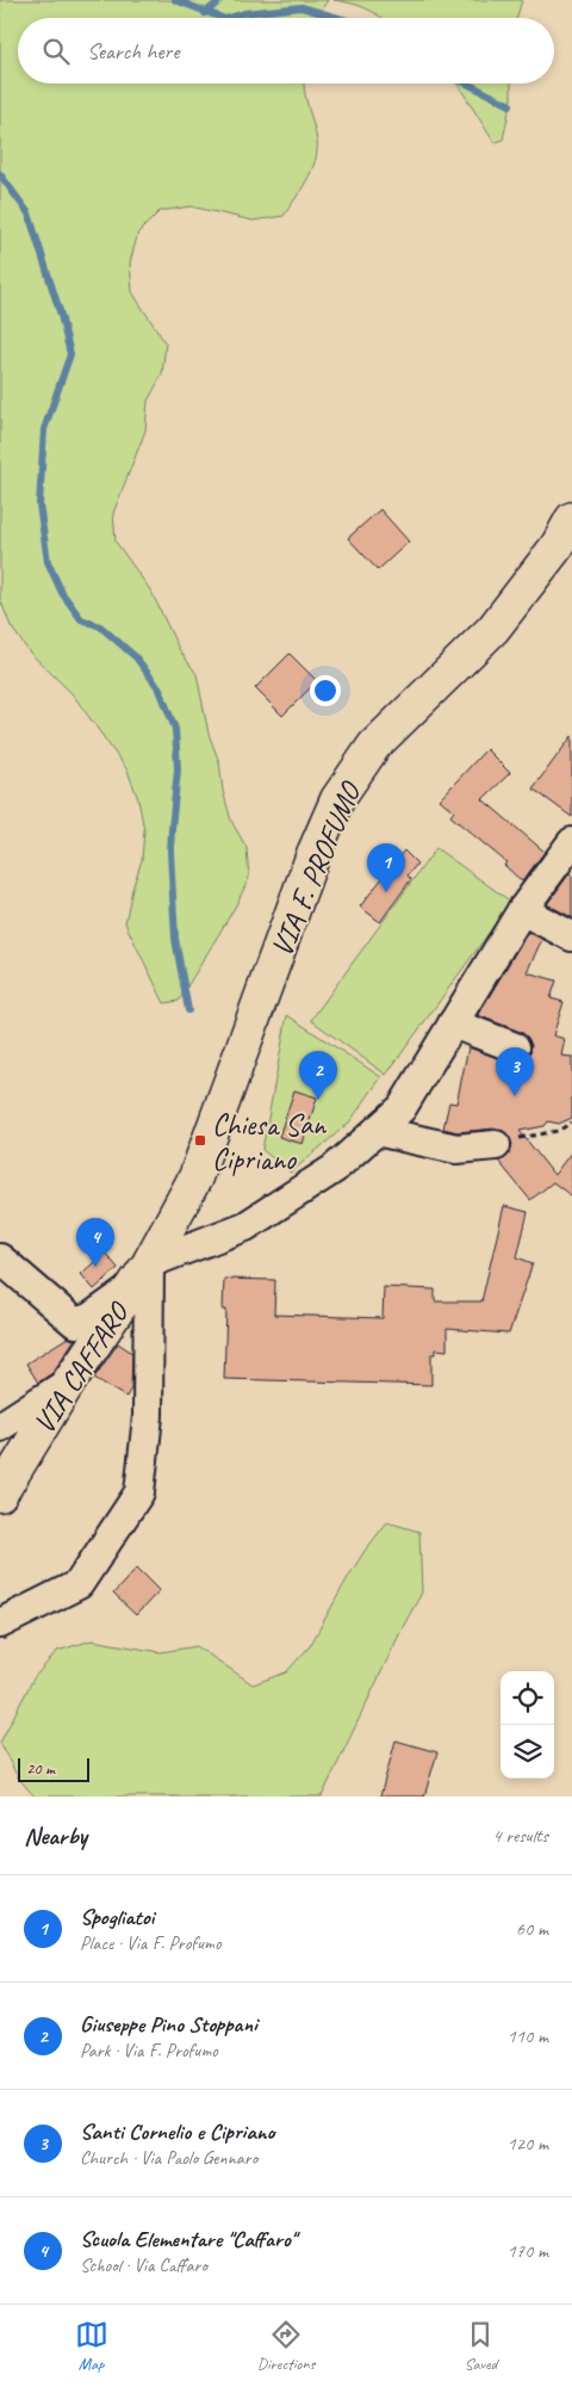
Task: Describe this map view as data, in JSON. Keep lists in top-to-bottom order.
{
  "streets": {
    "street": ["VIA F. PROFUMO", "VIA CAFFARO"]
  },
  "crossings": [
    ["VIA F. PROFUMO", "VIA CAFFARO"]
  ],
  "places": {
    "transit": ["Chiesa San Cipriano"]
  },
  "scale_bar": "20 m",
  "page": {
    "search": "Search here",
    "pins": [
      "1",
      "3",
      "2",
      "4"
    ],
    "scale": "20 m",
    "heading": ["Nearby", "4 results"],
    "list": [
      {
        "mark": "1",
        "name": "Spogliatoi",
        "note": "Place · Via F. Profumo",
        "value": "60 m"
      },
      {
        "mark": "2",
        "name": "Giuseppe Pino Stoppani",
        "note": "Park · Via F. Profumo",
        "value": "110 m"
      },
      {
        "mark": "3",
        "name": "Santi Cornelio e Cipriano",
        "note": "Church · Via Paolo Gennaro",
        "value": "120 m"
      },
      {
        "mark": "4",
        "name": "Scuola Elementare \"Caffaro\"",
        "note": "School · Via Caffaro",
        "value": "170 m"
      }
    ],
    "nav": ["Map", "Directions", "Saved"]
  }
}
